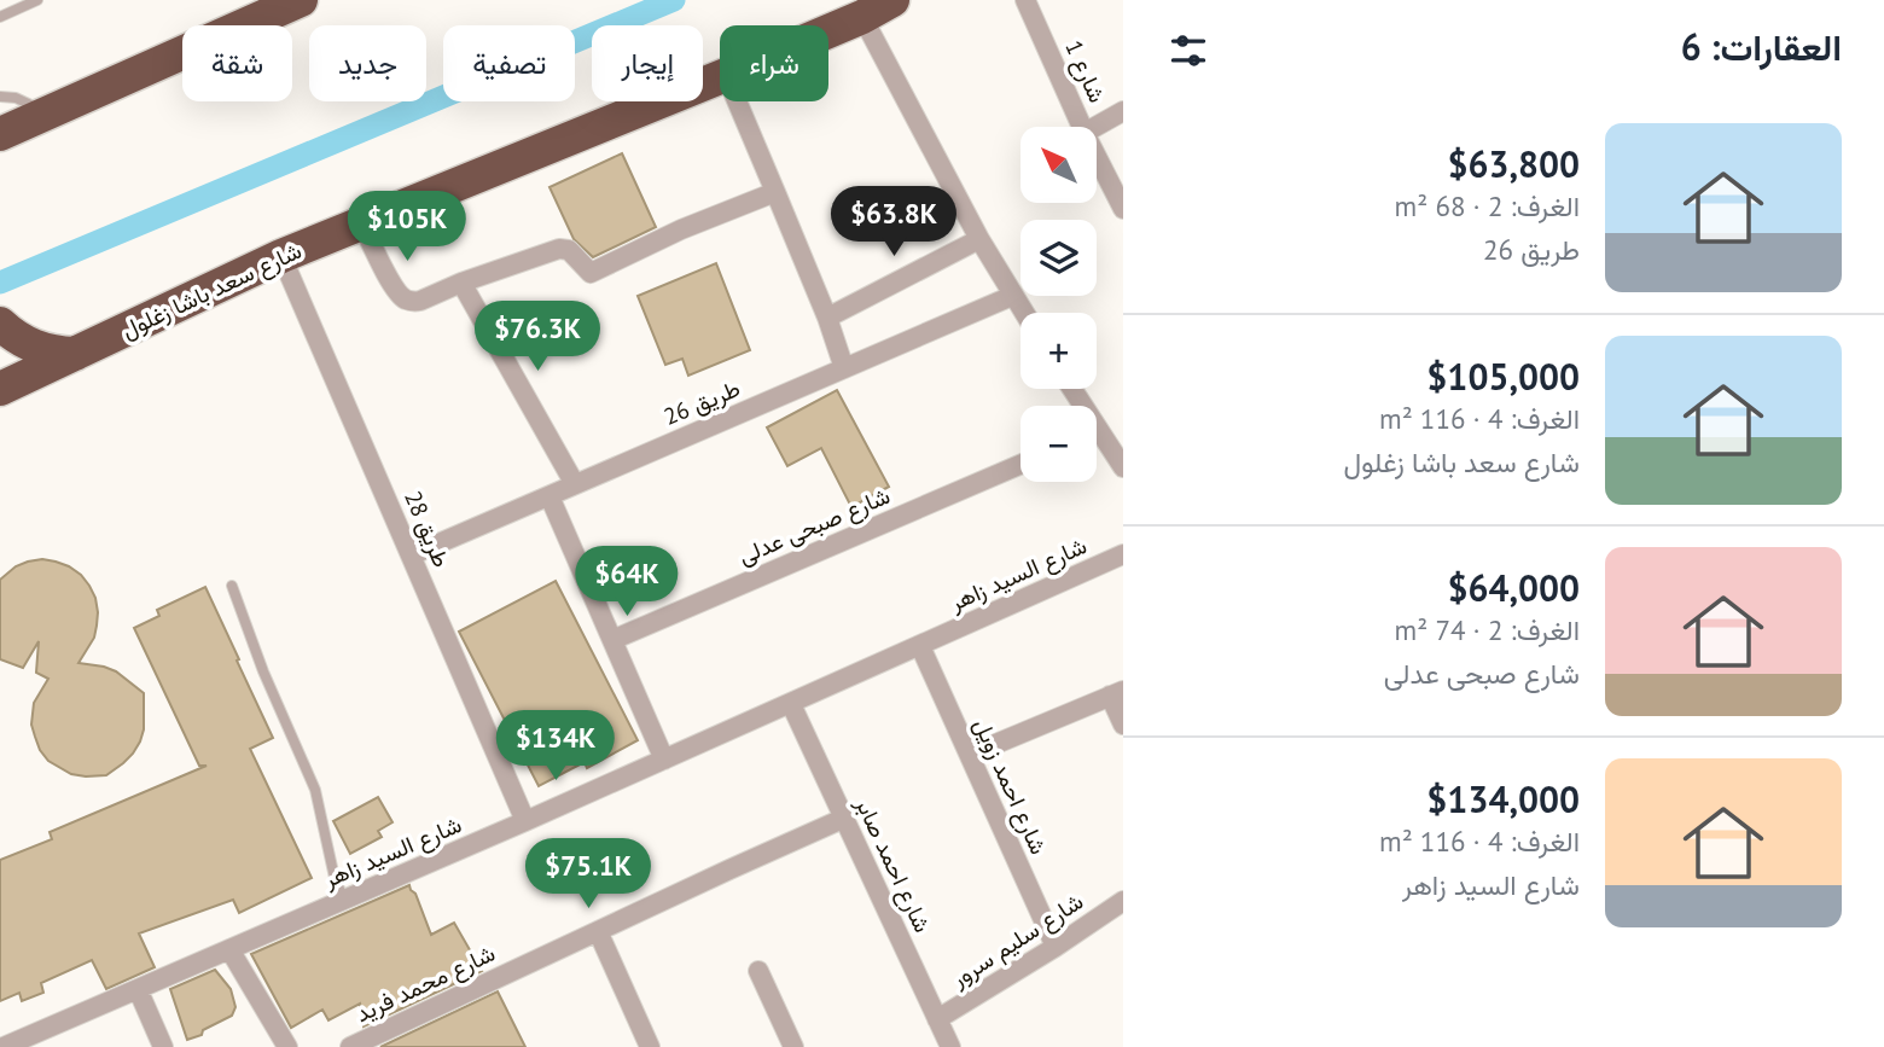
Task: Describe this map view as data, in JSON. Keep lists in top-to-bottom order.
{
  "streets": {
    "highway": ["شارع سعد باشا زغلول"],
    "street": [
      "شارع 1",
      "طريق 26",
      "شارع صبحى عدلى",
      "طريق 28",
      "شارع السيد زاهر",
      "شارع احمد زويل",
      "شارع احمد صابر",
      "شارع سليم سرور",
      "شارع محمد فريد"
    ]
  },
  "crossings": [
    ["شارع سعد باشا زغلول", "طريق 28"],
    ["طريق 26", "طريق 28"],
    ["طريق 28", "شارع السيد زاهر"],
    ["شارع السيد زاهر", "شارع احمد زويل"],
    ["شارع السيد زاهر", "شارع احمد صابر"],
    ["شارع احمد زويل", "شارع سليم سرور"],
    ["شارع احمد صابر", "شارع سليم سرور"],
    ["شارع احمد صابر", "شارع محمد فريد"]
  ],
  "north": "top left",
  "page": {
    "heading": "العقارات: 6",
    "chip": [
      "شراء",
      "إيجار",
      "تصفية",
      "جديد",
      "شقة"
    ],
    "list": [
      {
        "name": "$63,800",
        "note": "الغرف: 2 · 68 m² · طريق 26"
      },
      {
        "name": "$105,000",
        "note": "الغرف: 4 · 116 m² · شارع سعد باشا زغلول"
      },
      {
        "name": "$64,000",
        "note": "الغرف: 2 · 74 m² · شارع صبحى عدلى"
      },
      {
        "name": "$134,000",
        "note": "الغرف: 4 · 116 m² · شارع السيد زاهر"
      }
    ],
    "map_buttons": ["+", "−"],
    "price": [
      "$63.8K",
      "$105K",
      "$76.3K",
      "$64K",
      "$134K",
      "$75.1K"
    ]
  }
}
